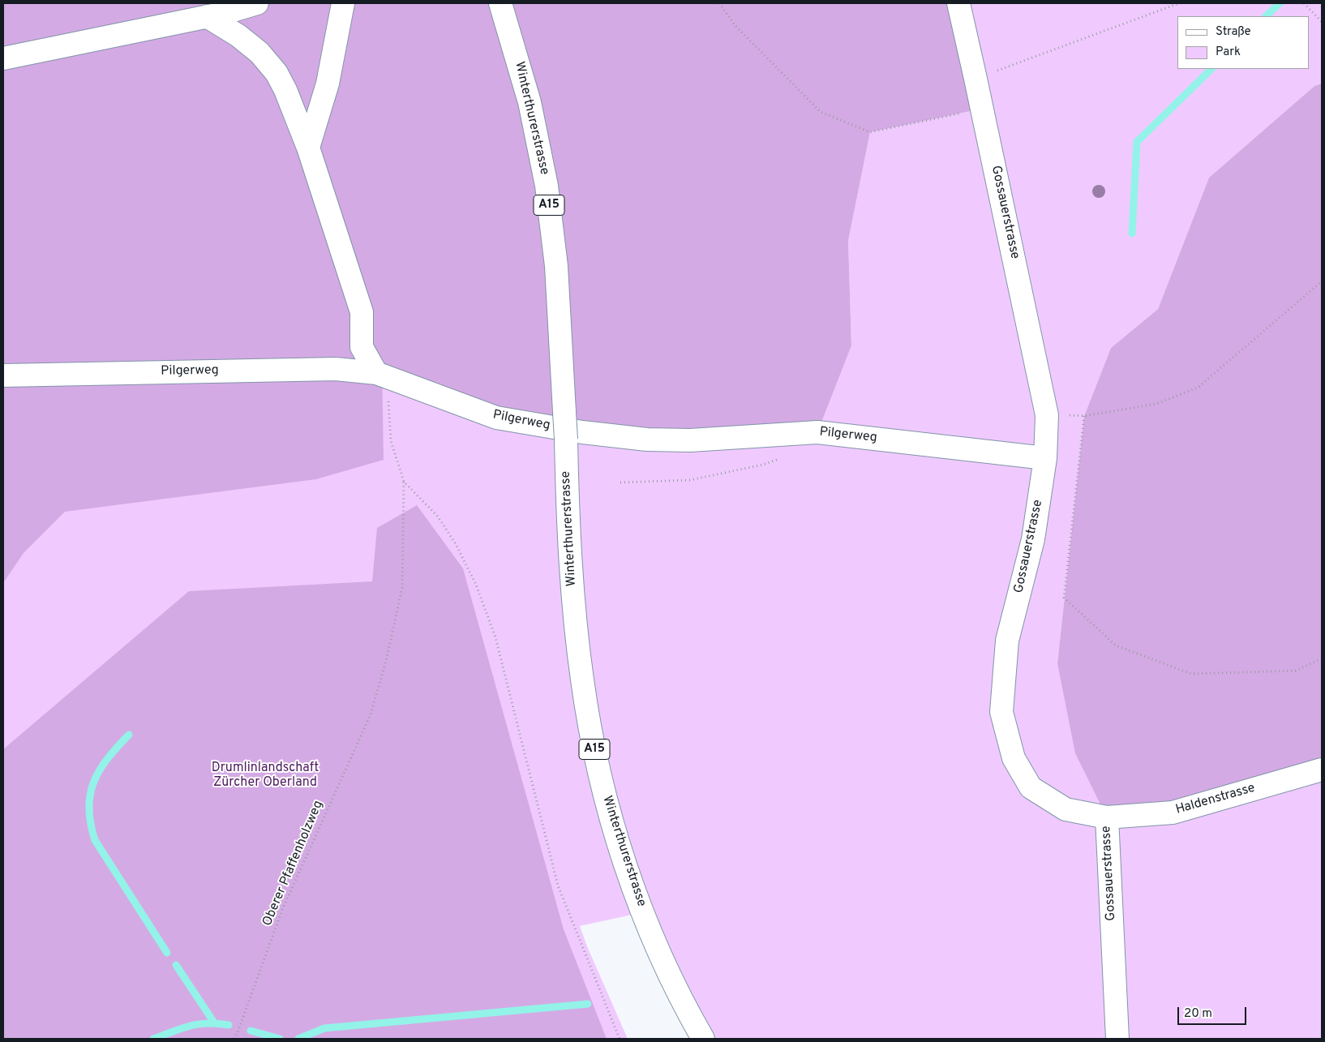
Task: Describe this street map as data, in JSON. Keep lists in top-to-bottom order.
{
  "streets": {
    "main road": [
      "Winterthurerstrasse",
      "A15",
      "Gossauerstrasse",
      "Pilgerweg",
      "Haldenstrasse"
    ],
    "path": ["Oberer Pfaffenholzweg"]
  },
  "crossings": [
    ["Gossauerstrasse", "Pilgerweg"],
    ["Gossauerstrasse", "Haldenstrasse"]
  ],
  "parks": ["Drumlinlandschaft Zürcher Oberland"],
  "legend": ["Straße", "Park"],
  "scale_bar": "20 m"
}
